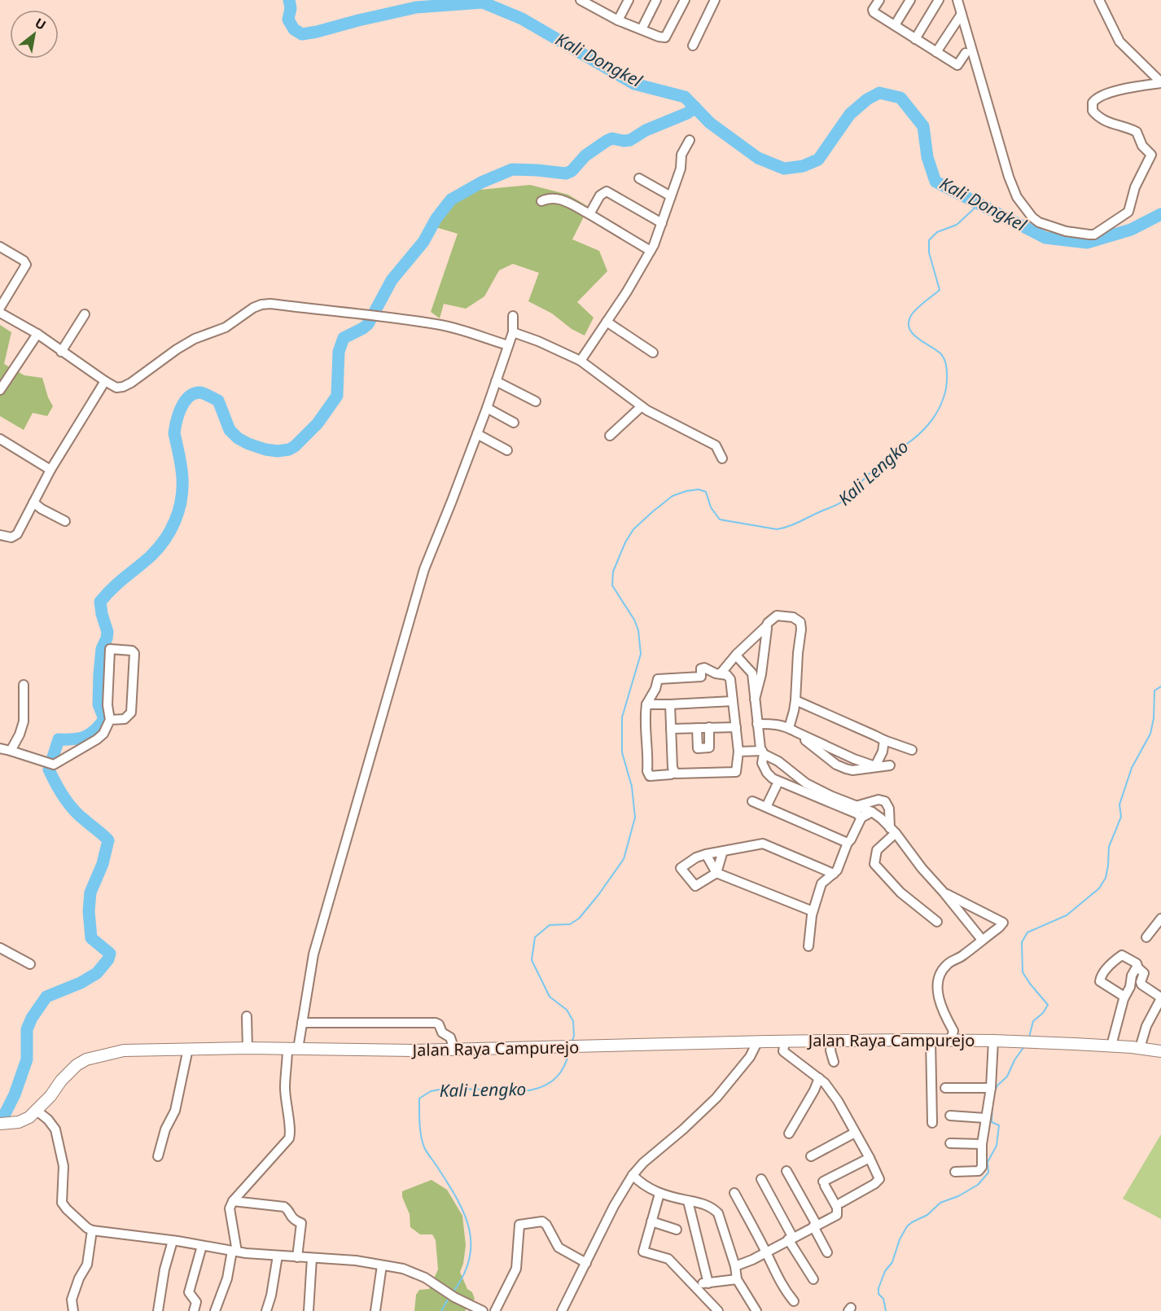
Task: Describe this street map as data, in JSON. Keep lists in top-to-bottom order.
{
  "streets": {
    "main road": ["Jalan Raya Campurejo"]
  },
  "water": ["Kali Dongkel", "Kali Lengko"],
  "north": "top right"
}
